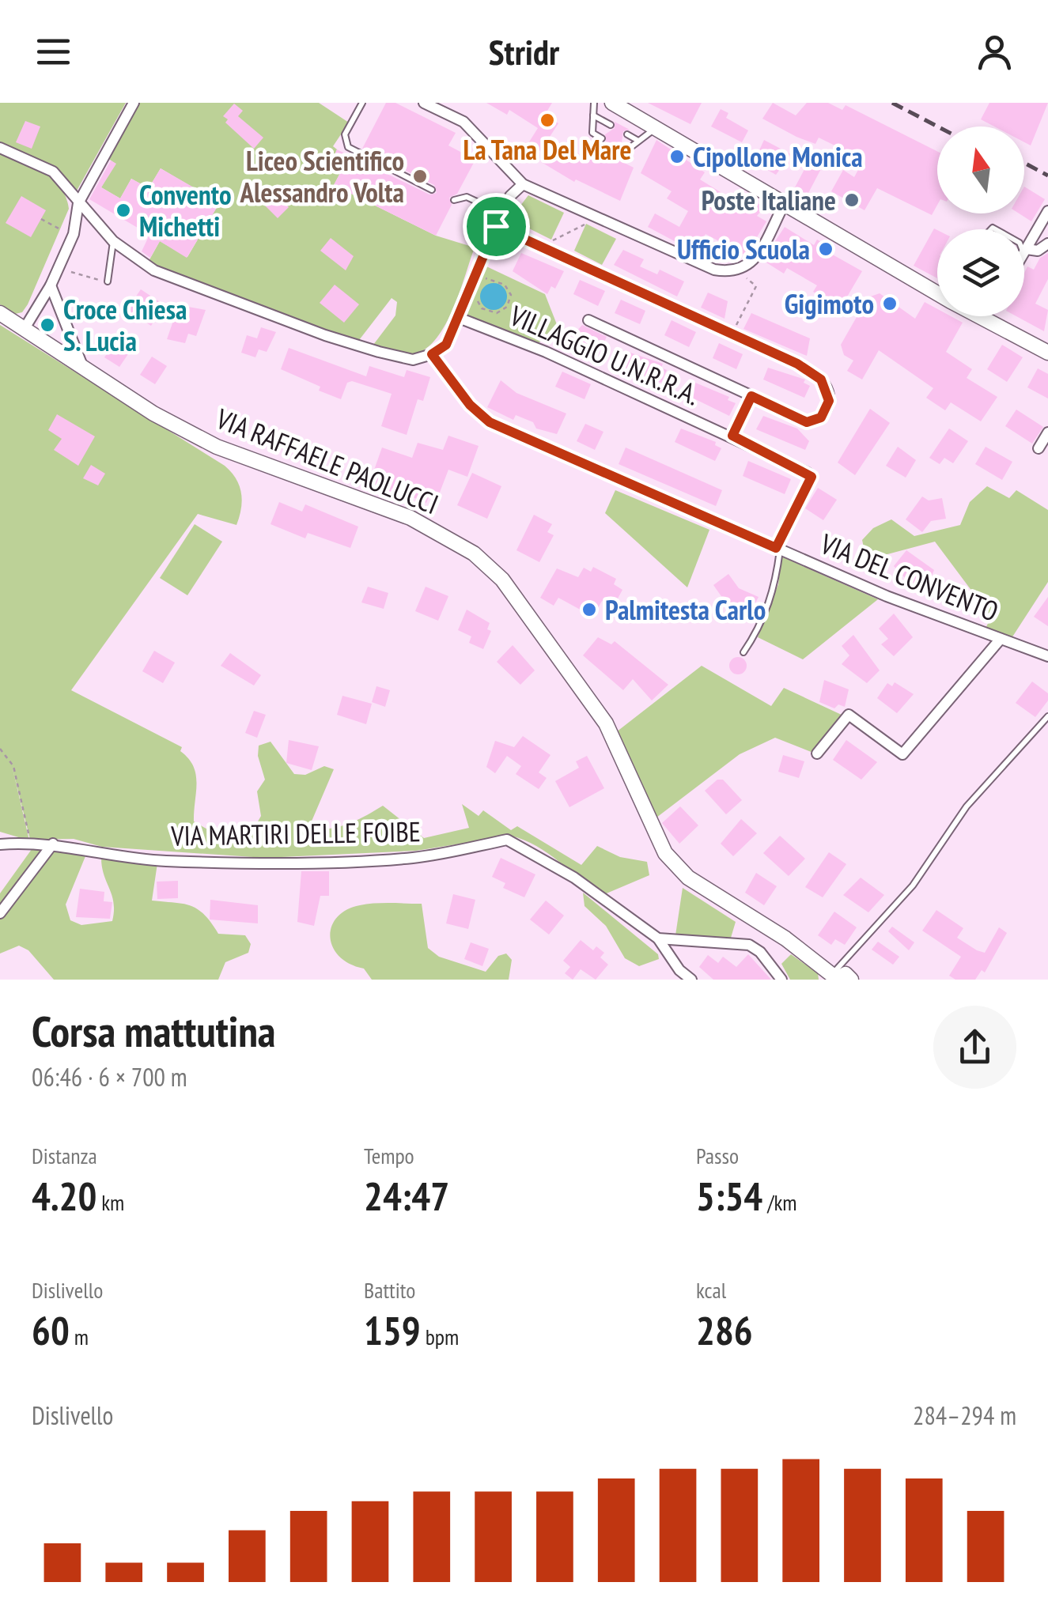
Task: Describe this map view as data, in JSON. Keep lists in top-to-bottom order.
{
  "streets": {
    "main road": ["VIA RAFFAELE PAOLUCCI"],
    "street": ["VILLAGGIO U.N.R.R.A.", "VIA DEL CONVENTO", "VIA MARTIRI DELLE FOIBE"]
  },
  "crossings": [
    ["VILLAGGIO U.N.R.R.A.", "VIA DEL CONVENTO"]
  ],
  "places": [
    "La Tana Del Mare",
    "Cipollone Monica",
    "Liceo Scientifico Alessandro Volta",
    "Poste Italiane",
    "Convento Michetti",
    "Ufficio Scuola",
    "Gigimoto",
    "Croce Chiesa S. Lucia",
    "Palmitesta Carlo"
  ],
  "north": "top",
  "page": {
    "header": "Stridr",
    "heading": ["Corsa mattutina", "06:46 · 6 × 700 m"],
    "stats": [
      ["Distanza", "4.20 km"],
      ["Tempo", "24:47"],
      ["Passo", "5:54 /km"],
      ["Dislivello", "60 m"],
      ["Battito", "159 bpm"],
      ["kcal", "286"]
    ],
    "chart": ["Dislivello", "284–294 m"]
  }
}
